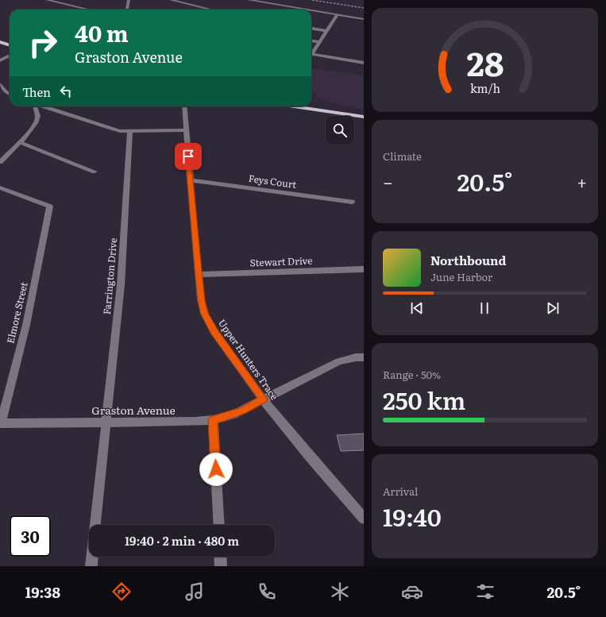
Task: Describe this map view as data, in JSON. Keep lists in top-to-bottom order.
{
  "streets": {
    "street": [
      "Feys Court",
      "Stewart Drive",
      "Farrington Drive",
      "Elmore Street",
      "Upper Hunters Trace",
      "Graston Avenue"
    ]
  },
  "crossings": [
    ["Feys Court", "Upper Hunters Trace"],
    ["Stewart Drive", "Upper Hunters Trace"],
    ["Farrington Drive", "Graston Avenue"],
    ["Elmore Street", "Graston Avenue"],
    ["Upper Hunters Trace", "Graston Avenue"]
  ],
  "page": {
    "turn": ["40 m", "Graston Avenue"],
    "then": "Then",
    "tile": [
      "Climate",
      ["Range · 50%", "250 km"],
      ["Arrival", "19:40"]
    ],
    "heat": ["−", "20.5°", "+"],
    "song": ["Northbound", "June Harbor"],
    "limit": "30",
    "trip": "19:40 · 2 min · 480 m",
    "tabs": ["19:38", "20.5°"],
    "gauge": ["28", "km/h"]
  }
}
